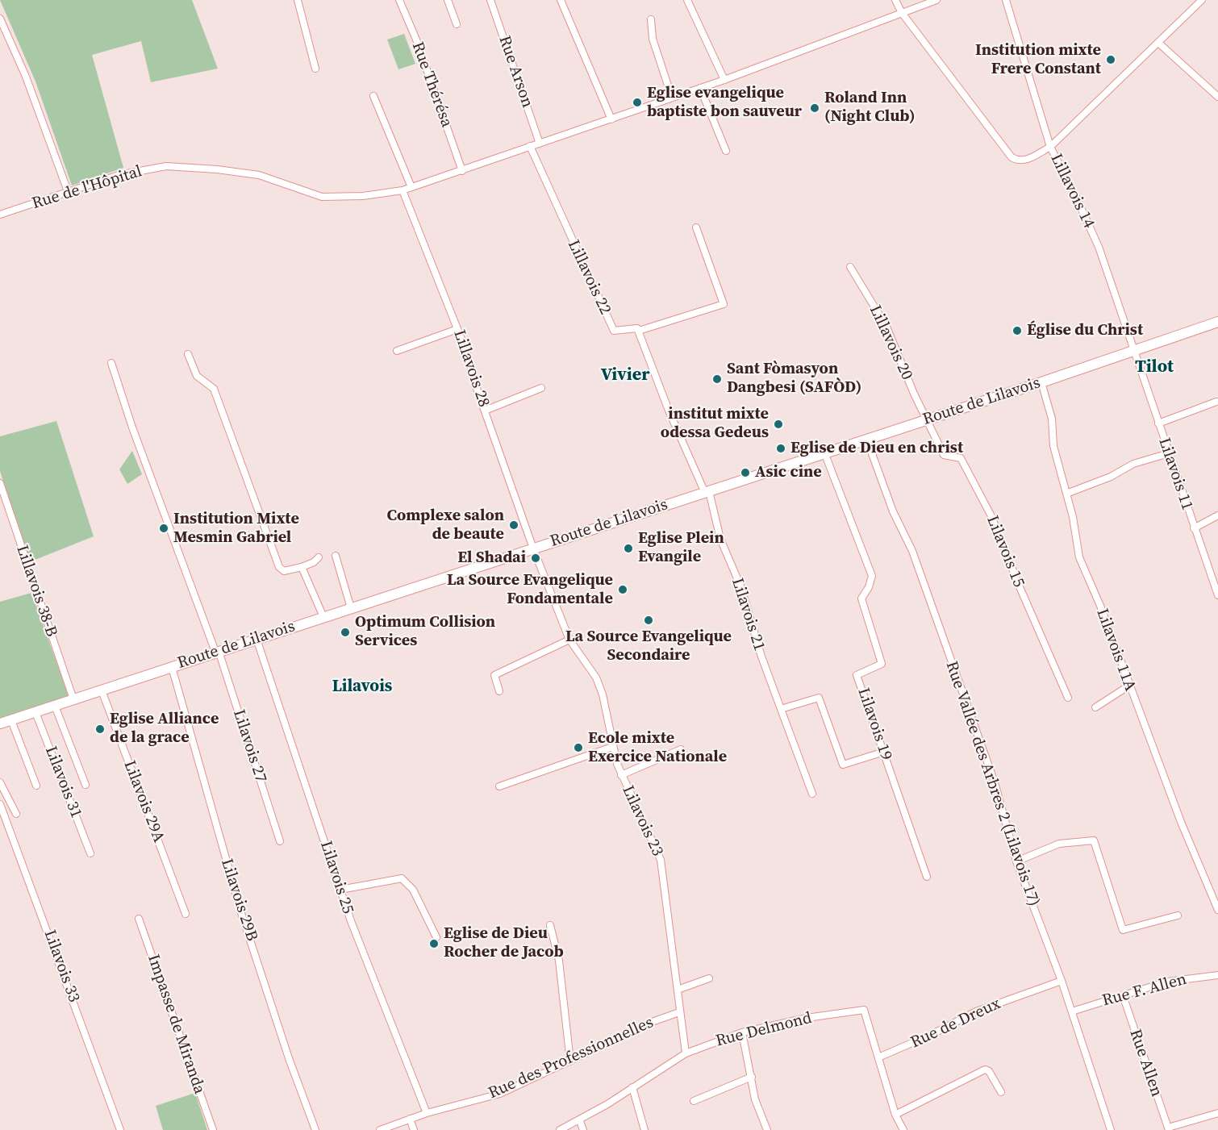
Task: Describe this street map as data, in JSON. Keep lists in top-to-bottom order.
{
  "streets": {
    "main road": ["Route de Lilavois"],
    "street": [
      "Rue Arson",
      "Rue Thérésa",
      "Rue de l'Hôpital",
      "Lillavois 14",
      "Lillavois 22",
      "Lillavois 20",
      "Lillavois 28",
      "Lilavois 11",
      "Lilavois 15",
      "Lillavois 38-B",
      "Lilavois 21",
      "Lilavois 11A",
      "Lilavois 19",
      "Lilavois 27",
      "Lilavois 31",
      "Rue Vallée des Arbres 2 (Lilavois 17)",
      "Lilavois 29A",
      "Lilavois 23",
      "Lilavois 25",
      "Lilavois 29B",
      "Lilavois 33",
      "Rue F. Allen",
      "Rue de Dreux",
      "Impasse de Miranda",
      "Rue Delmond",
      "Rue des Professionnelles",
      "Rue Allen"
    ]
  },
  "crossings": [
    ["Rue Arson", "Rue de l'Hôpital"],
    ["Rue Thérésa", "Rue de l'Hôpital"],
    ["Rue de l'Hôpital", "Lillavois 14"],
    ["Rue de l'Hôpital", "Lillavois 22"],
    ["Rue de l'Hôpital", "Lillavois 28"],
    ["Lillavois 14", "Route de Lilavois"],
    ["Lillavois 14", "Lilavois 11"],
    ["Lillavois 20", "Route de Lilavois"],
    ["Lillavois 20", "Lilavois 15"],
    ["Lillavois 28", "Route de Lilavois"],
    ["Lillavois 28", "Lilavois 23"],
    ["Route de Lilavois", "Lilavois 11"],
    ["Route de Lilavois", "Lilavois 15"],
    ["Route de Lilavois", "Lillavois 38-B"],
    ["Route de Lilavois", "Lilavois 21"],
    ["Route de Lilavois", "Lilavois 11A"],
    ["Route de Lilavois", "Lilavois 19"],
    ["Route de Lilavois", "Lilavois 27"],
    ["Route de Lilavois", "Lilavois 31"],
    ["Route de Lilavois", "Rue Vallée des Arbres 2 (Lilavois 17)"],
    ["Route de Lilavois", "Lilavois 29A"],
    ["Route de Lilavois", "Lilavois 23"],
    ["Route de Lilavois", "Lilavois 25"],
    ["Route de Lilavois", "Lilavois 29B"],
    ["Rue Vallée des Arbres 2 (Lilavois 17)", "Rue F. Allen"],
    ["Rue Vallée des Arbres 2 (Lilavois 17)", "Rue de Dreux"],
    ["Lilavois 23", "Rue Delmond"],
    ["Lilavois 23", "Rue des Professionnelles"],
    ["Lilavois 25", "Rue des Professionnelles"],
    ["Rue F. Allen", "Rue Allen"],
    ["Rue de Dreux", "Rue Delmond"]
  ],
  "districts": ["Tilot", "Vivier", "Lilavois"],
  "places": [
    "Institution mixte Frere Constant",
    "Eglise evangelique baptiste bon sauveur",
    "Roland Inn (Night Club)",
    "Église du Christ",
    "Sant Fòmasyon Dangbesi (SAFÒD)",
    "institut mixte odessa Gedeus",
    "Eglise de Dieu en christ",
    "Asic cine",
    "Complexe salon de beaute",
    "Institution Mixte Mesmin Gabriel",
    "Eglise Plein Evangile",
    "El Shadai",
    "La Source Evangelique Fondamentale",
    "La Source Evangelique Secondaire",
    "Optimum Collision Services",
    "Eglise Alliance de la grace",
    "Ecole mixte Exercice Nationale",
    "Eglise de Dieu Rocher de Jacob"
  ]
}
